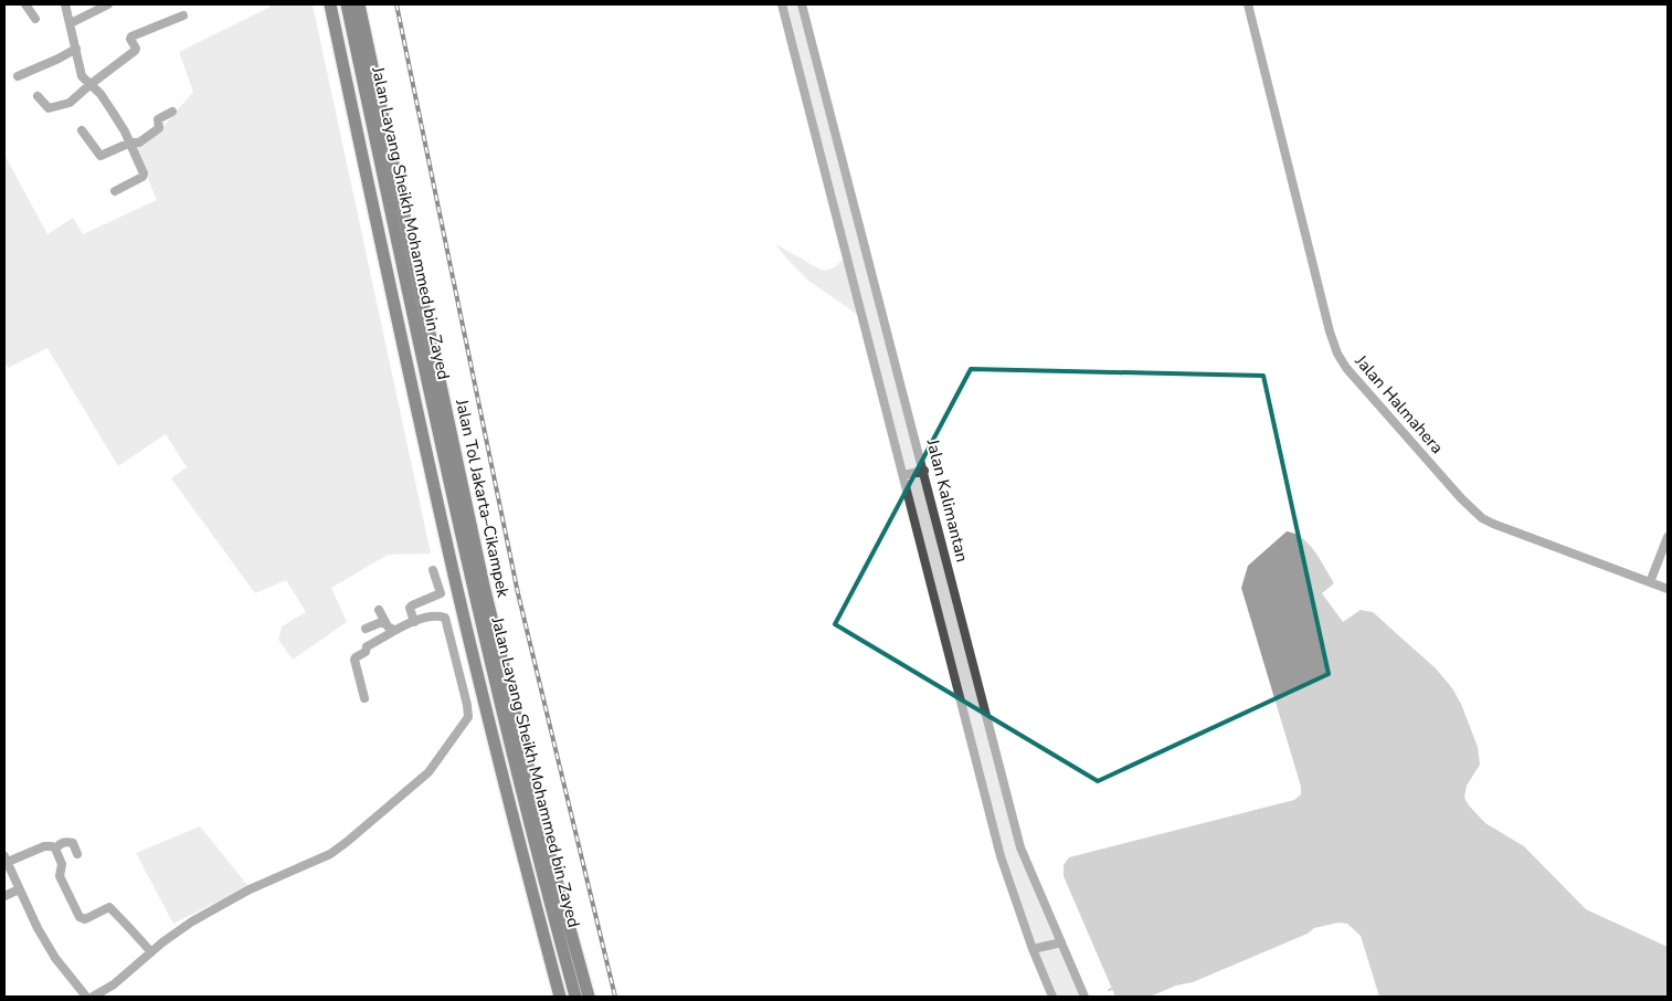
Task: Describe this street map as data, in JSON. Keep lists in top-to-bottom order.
{
  "streets": {
    "highway": ["Jalan Layang Sheikh Mohammed bin Zayed", "Jalan Tol Jakarta–Cikampek"],
    "street": ["Jalan Halmahera", "Jalan Kalimantan"]
  }
}
